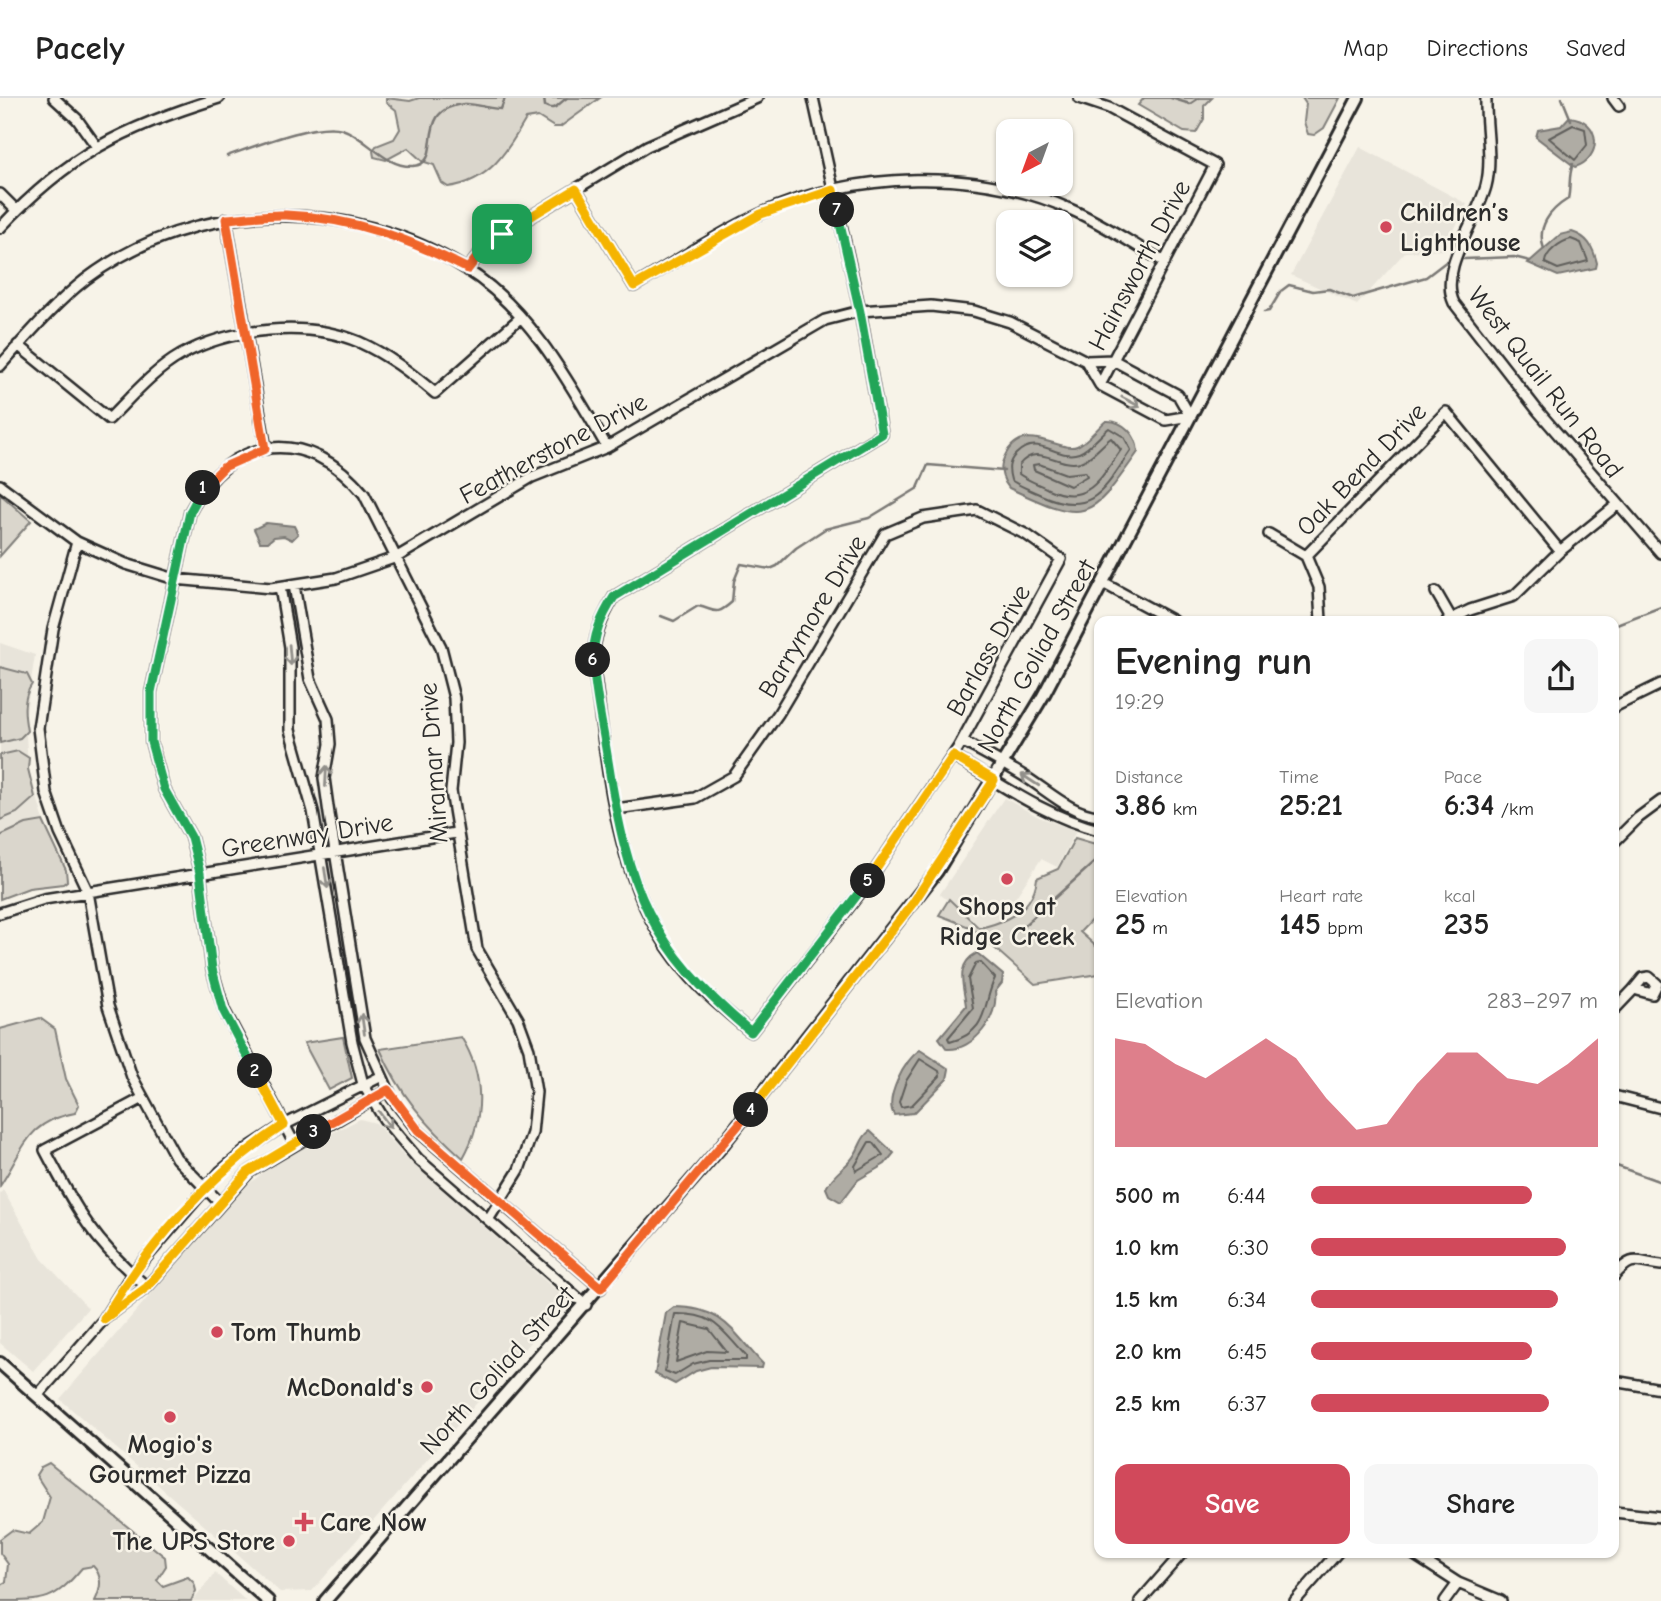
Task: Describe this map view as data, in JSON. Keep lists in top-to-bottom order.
{
  "streets": {
    "main road": ["North Goliad Street"],
    "street": [
      "Hainsworth Drive",
      "West Quail Run Road",
      "Featherstone Drive",
      "Oak Bend Drive",
      "Barrymore Drive",
      "Barlass Drive",
      "Miramar Drive",
      "Greenway Drive"
    ]
  },
  "crossings": [
    ["Hainsworth Drive", "Featherstone Drive"],
    ["Featherstone Drive", "Miramar Drive"],
    ["Barrymore Drive", "Barlass Drive"],
    ["Miramar Drive", "Greenway Drive"]
  ],
  "places": {
    "other": [
      "Children’s Lighthouse",
      "Shops at Ridge Creek",
      "Tom Thumb",
      "McDonald's",
      "Mogio's Gourmet Pizza",
      "The UPS Store"
    ],
    "health": ["Care Now"]
  },
  "north": "bottom left",
  "page": {
    "header": "Pacely",
    "nav": ["Map", "Directions", "Saved"],
    "pins": [
      "7",
      "1",
      "6",
      "5",
      "2",
      "4",
      "3"
    ],
    "heading": ["Evening run", "19:29"],
    "stats": [
      ["Distance", "3.86 km"],
      ["Time", "25:21"],
      ["Pace", "6:34 /km"],
      ["Elevation", "25 m"],
      ["Heart rate", "145 bpm"],
      ["kcal", "235"]
    ],
    "chart": ["Elevation", "283–297 m"],
    "list": [
      {
        "name": "500 m",
        "note": "6:44"
      },
      {
        "name": "1.0 km",
        "note": "6:30"
      },
      {
        "name": "1.5 km",
        "note": "6:34"
      },
      {
        "name": "2.0 km",
        "note": "6:45"
      },
      {
        "name": "2.5 km",
        "note": "6:37"
      }
    ],
    "buttons": ["Save", "Share"]
  }
}
